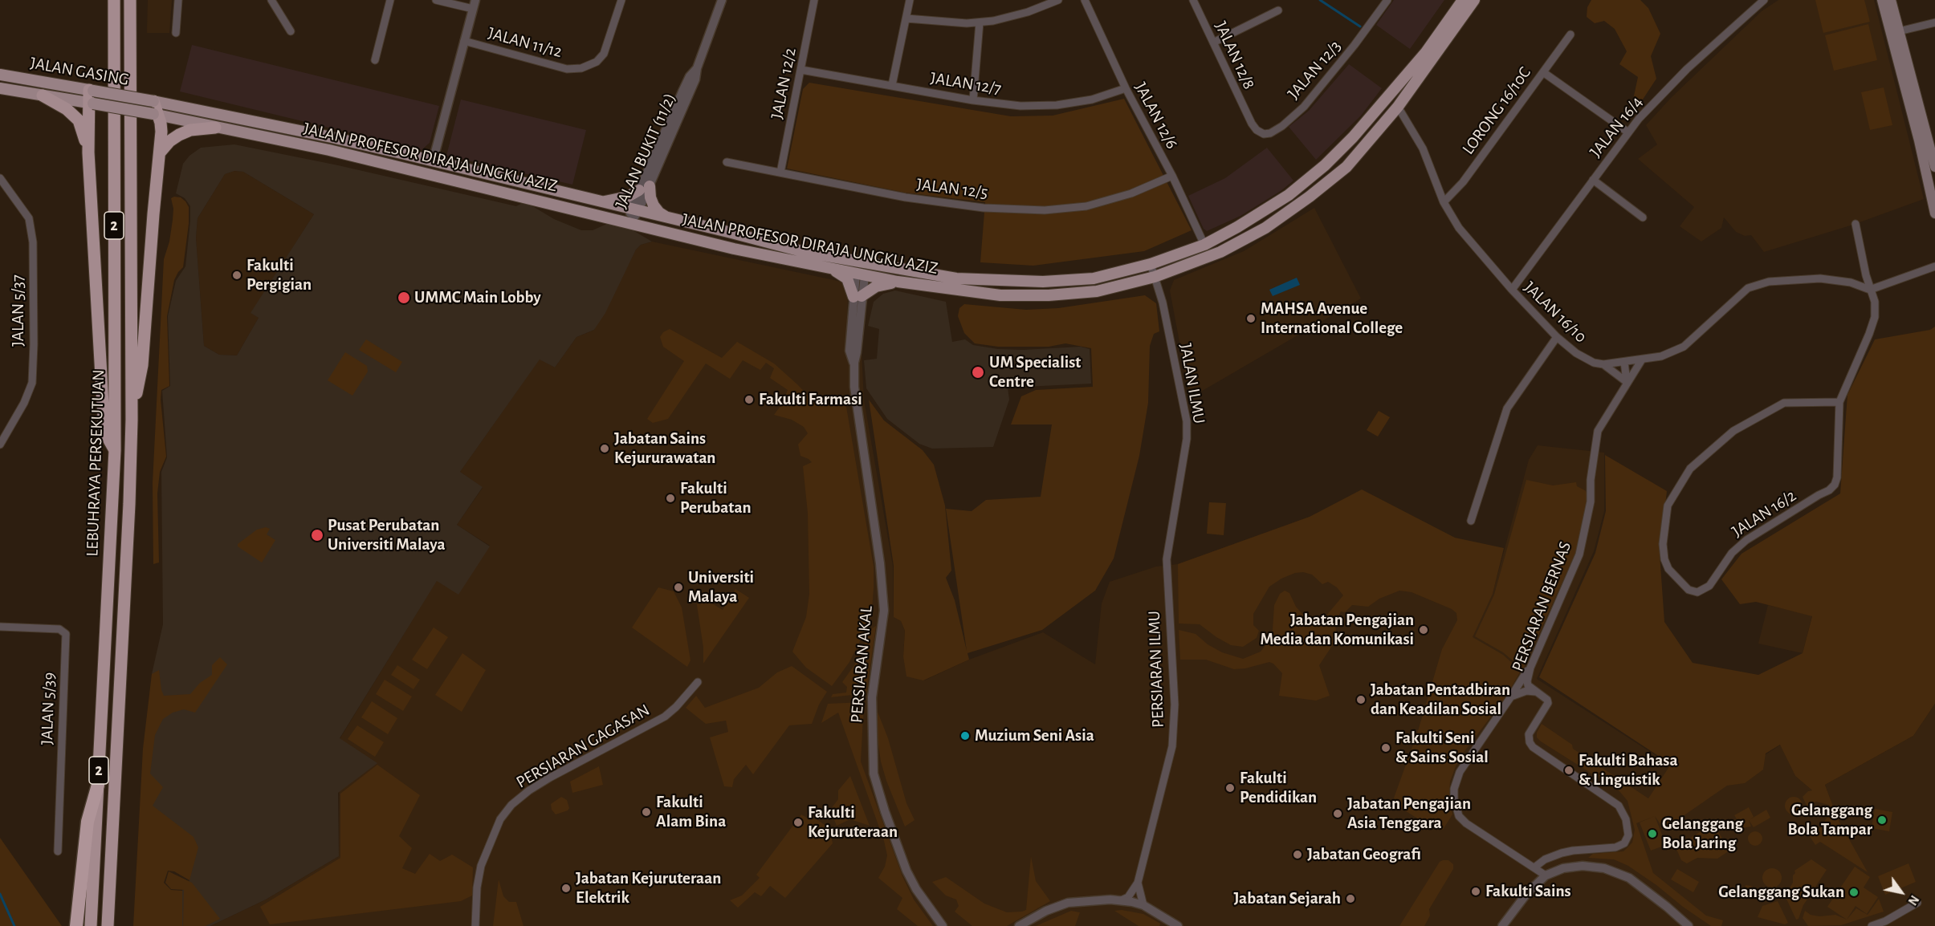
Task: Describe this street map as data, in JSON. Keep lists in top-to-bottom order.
{
  "streets": {
    "highway": ["2", "LEBUHRAYA PERSEKUTUAN"],
    "main road": ["JALAN GASING", "JALAN PROFESOR DIRAJA UNGKU AZIZ"],
    "street": [
      "JALAN 11/12",
      "JALAN 12/8",
      "JALAN 12/3",
      "JALAN 12/2",
      "JALAN 12/7",
      "LORONG 16/10C",
      "JALAN 12/6",
      "JALAN 16/4",
      "JALAN BUKIT (11/2)",
      "JALAN 12/5",
      "JALAN 5/37",
      "JALAN 16/10",
      "JALAN ILMU",
      "JALAN 16/2",
      "PERSIARAN BERNAS",
      "PERSIARAN AKAL",
      "PERSIARAN ILMU",
      "JALAN 5/39",
      "PERSIARAN GAGASAN"
    ]
  },
  "crossings": [
    ["JALAN 12/8", "JALAN 12/3"],
    ["JALAN GASING", "JALAN PROFESOR DIRAJA UNGKU AZIZ"],
    ["JALAN 12/2", "JALAN 12/7"],
    ["JALAN 12/2", "JALAN 12/5"],
    ["JALAN 12/7", "JALAN 12/6"],
    ["LORONG 16/10C", "JALAN 16/10"],
    ["JALAN 12/6", "JALAN PROFESOR DIRAJA UNGKU AZIZ"],
    ["JALAN 12/6", "JALAN 12/5"],
    ["JALAN 16/4", "JALAN 16/10"],
    ["JALAN BUKIT (11/2)", "JALAN PROFESOR DIRAJA UNGKU AZIZ"],
    ["JALAN PROFESOR DIRAJA UNGKU AZIZ", "JALAN 16/10"],
    ["JALAN PROFESOR DIRAJA UNGKU AZIZ", "JALAN ILMU"],
    ["JALAN PROFESOR DIRAJA UNGKU AZIZ", "PERSIARAN AKAL"],
    ["JALAN 16/10", "JALAN 16/2"],
    ["JALAN 16/10", "PERSIARAN BERNAS"],
    ["JALAN ILMU", "PERSIARAN ILMU"]
  ],
  "places": [
    "Fakulti Pergigian",
    "UMMC Main Lobby",
    "MAHSA Avenue International College",
    "UM Specialist Centre",
    "Fakulti Farmasi",
    "Jabatan Sains Kejururawatan",
    "Fakulti Perubatan",
    "Pusat Perubatan Universiti Malaya",
    "Universiti Malaya",
    "Jabatan Pengajian Media dan Komunikasi",
    "Jabatan Pentadbiran dan Keadilan Sosial",
    "Muzium Seni Asia",
    "Fakulti Seni & Sains Sosial",
    "Fakulti Bahasa & Linguistik",
    "Fakulti Pendidikan",
    "Fakulti Alam Bina",
    "Jabatan Pengajian Asia Tenggara",
    "Gelanggang Bola Tampar",
    "Fakulti Kejuruteraan",
    "Gelanggang Bola Jaring",
    "Jabatan Geografi",
    "Jabatan Kejuruteraan Elektrik",
    "Fakulti Sains",
    "Gelanggang Sukan",
    "Jabatan Sejarah"
  ],
  "north": "bottom right"
}
